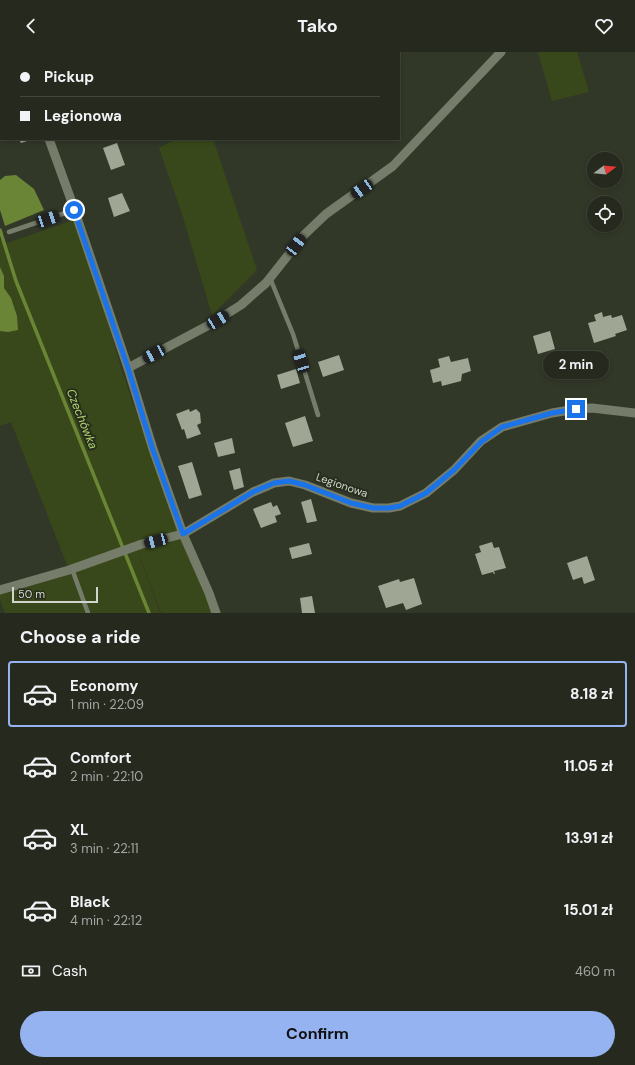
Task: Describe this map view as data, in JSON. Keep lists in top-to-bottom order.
{
  "streets": {
    "street": ["Legionowa"]
  },
  "water": ["Czechówka"],
  "scale_bar": "50 m",
  "north": "right",
  "page": {
    "header": "Tako",
    "banner": ["Pickup", "Legionowa"],
    "bubble": "2 min",
    "scale": "50 m",
    "heading": "Choose a ride",
    "list": [
      {
        "name": "Economy",
        "note": "1 min · 22:09",
        "value": "8.18 zł"
      },
      {
        "name": "Comfort",
        "note": "2 min · 22:10",
        "value": "11.05 zł"
      },
      {
        "name": "XL",
        "note": "3 min · 22:11",
        "value": "13.91 zł"
      },
      {
        "name": "Black",
        "note": "4 min · 22:12",
        "value": "15.01 zł"
      }
    ],
    "pay": ["Cash", "460 m"],
    "buttons": "Confirm"
  }
}
